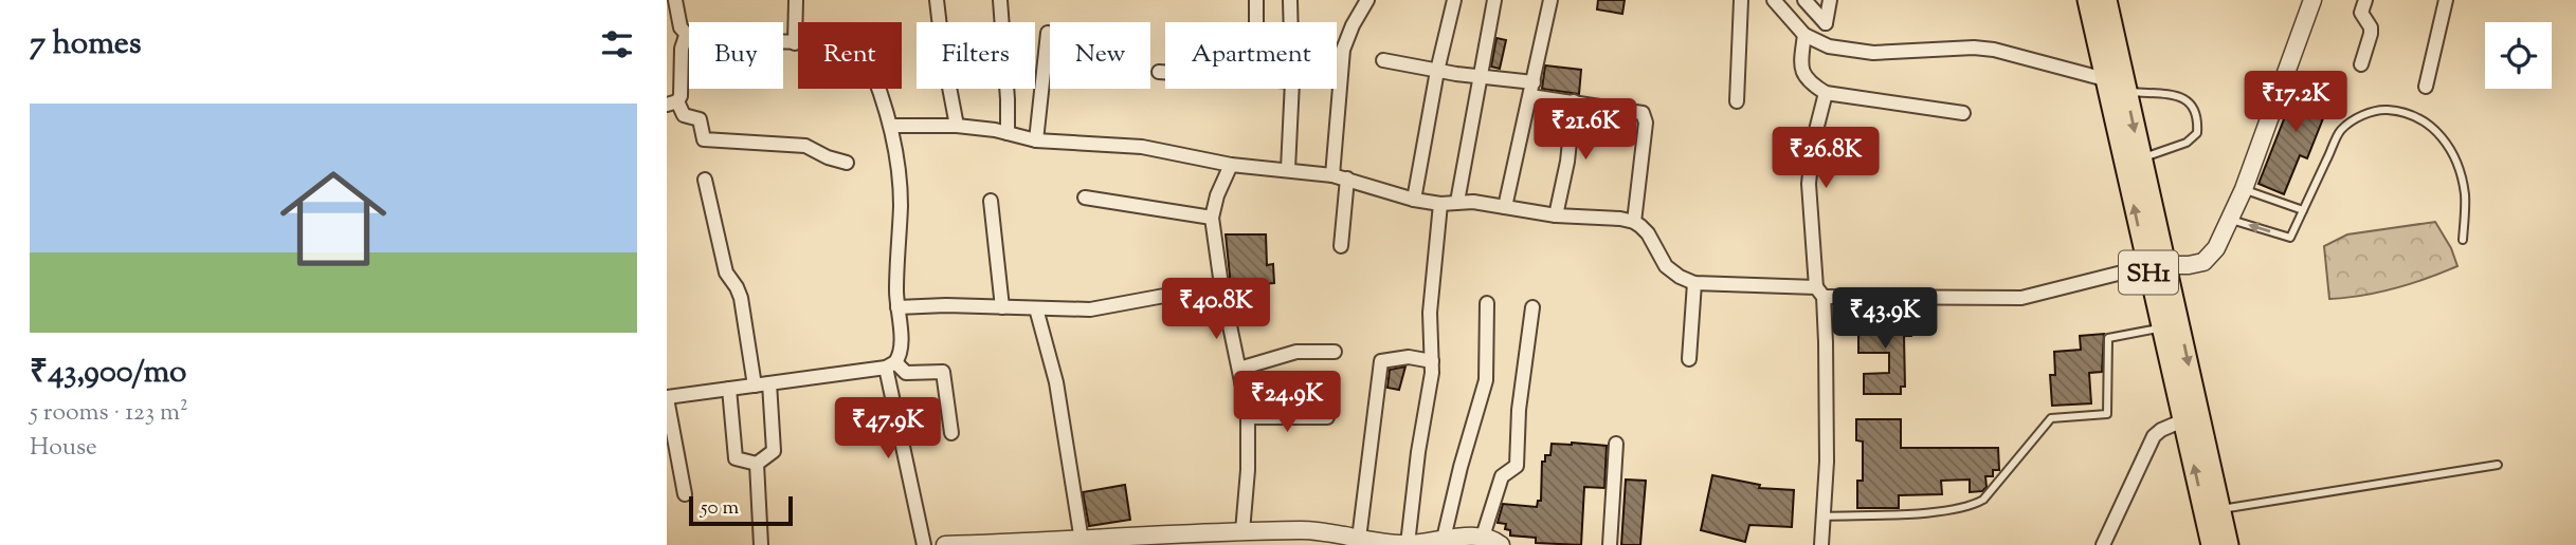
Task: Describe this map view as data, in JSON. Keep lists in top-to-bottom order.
{
  "streets": {
    "main road": ["SH1"]
  },
  "scale_bar": "50 m",
  "page": {
    "heading": "7 homes",
    "chip": [
      "Buy",
      "Rent",
      "Filters",
      "New",
      "Apartment"
    ],
    "price": [
      "₹17.2K",
      "₹21.6K",
      "₹26.8K",
      "₹40.8K",
      "₹43.9K",
      "₹24.9K",
      "₹47.9K"
    ],
    "list": [
      {
        "name": "₹43,900/mo",
        "note": "5 rooms · 123 m² · House"
      }
    ],
    "scale": "50 m"
  }
}
